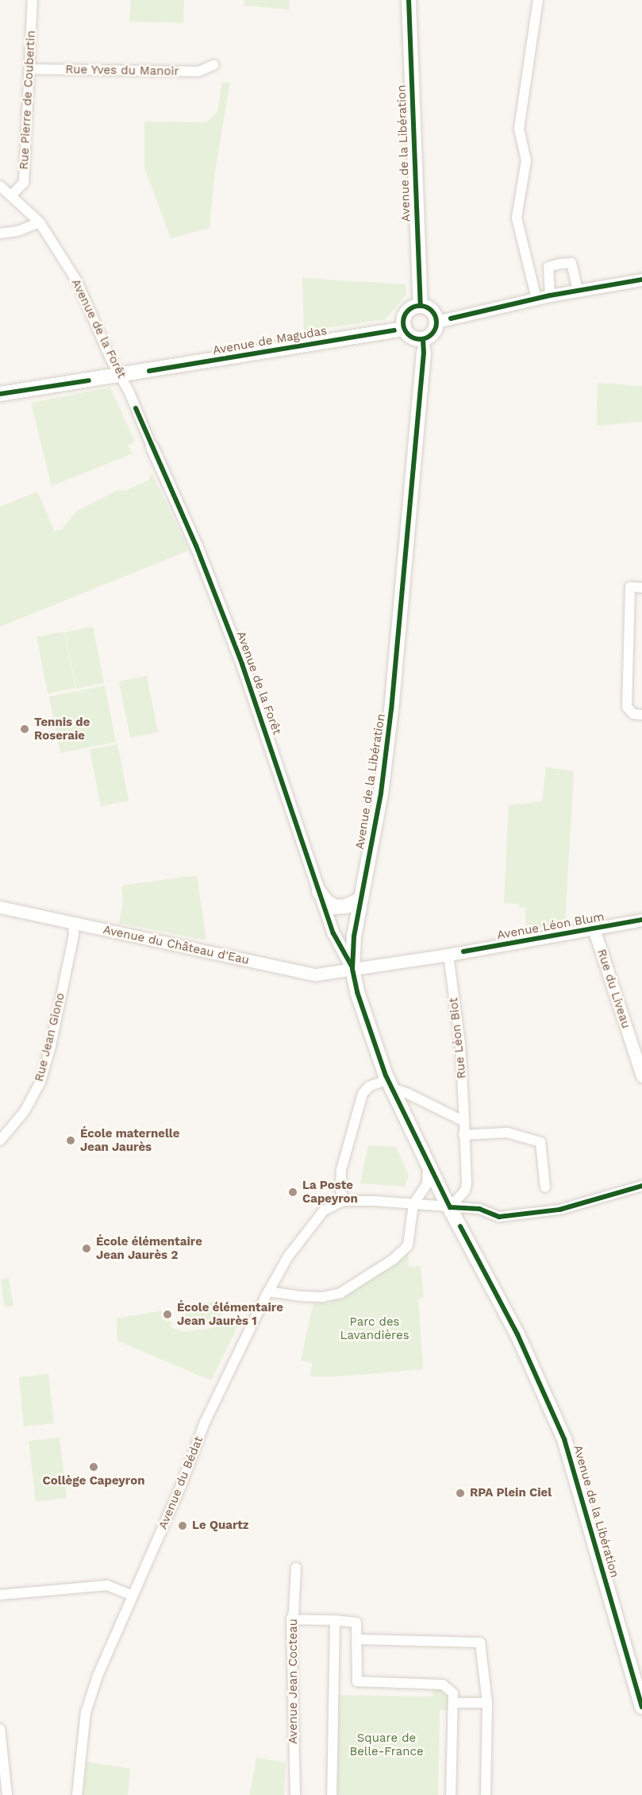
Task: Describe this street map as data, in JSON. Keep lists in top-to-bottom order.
{
  "streets": {
    "main road": ["Avenue de la Libération", "Avenue de Magudas"],
    "street": [
      "Rue Yves du Manoir",
      "Rue Pierre de Coubertin",
      "Avenue de la Forêt",
      "Avenue Léon Blum",
      "Avenue du Château d'Eau",
      "Rue du Liveau",
      "Rue Jean Giono",
      "Rue Léon Biot",
      "Avenue du Bédat",
      "Avenue Jean Cocteau"
    ]
  },
  "crossings": [
    ["Rue Yves du Manoir", "Rue Pierre de Coubertin"],
    ["Rue Pierre de Coubertin", "Avenue de la Forêt"],
    ["Avenue de la Libération", "Avenue de la Forêt"],
    ["Avenue de la Libération", "Avenue de Magudas"],
    ["Avenue de la Libération", "Avenue Léon Blum"],
    ["Avenue de la Libération", "Avenue du Château d'Eau"],
    ["Avenue de la Libération", "Rue Léon Biot"],
    ["Avenue de la Forêt", "Avenue de Magudas"],
    ["Avenue de la Forêt", "Avenue Léon Blum"],
    ["Avenue de la Forêt", "Avenue du Château d'Eau"],
    ["Avenue Léon Blum", "Avenue du Château d'Eau"],
    ["Avenue Léon Blum", "Rue du Liveau"],
    ["Avenue Léon Blum", "Rue Léon Biot"],
    ["Avenue du Château d'Eau", "Rue Jean Giono"]
  ],
  "parks": ["Parc des Lavandières", "Square de Belle-France"],
  "places": [
    "Tennis de Roseraie",
    "École maternelle Jean Jaurès",
    "La Poste Capeyron",
    "École élémentaire Jean Jaurès 2",
    "École élémentaire Jean Jaurès 1",
    "Collège Capeyron",
    "RPA Plein Ciel",
    "Le Quartz"
  ]
}
